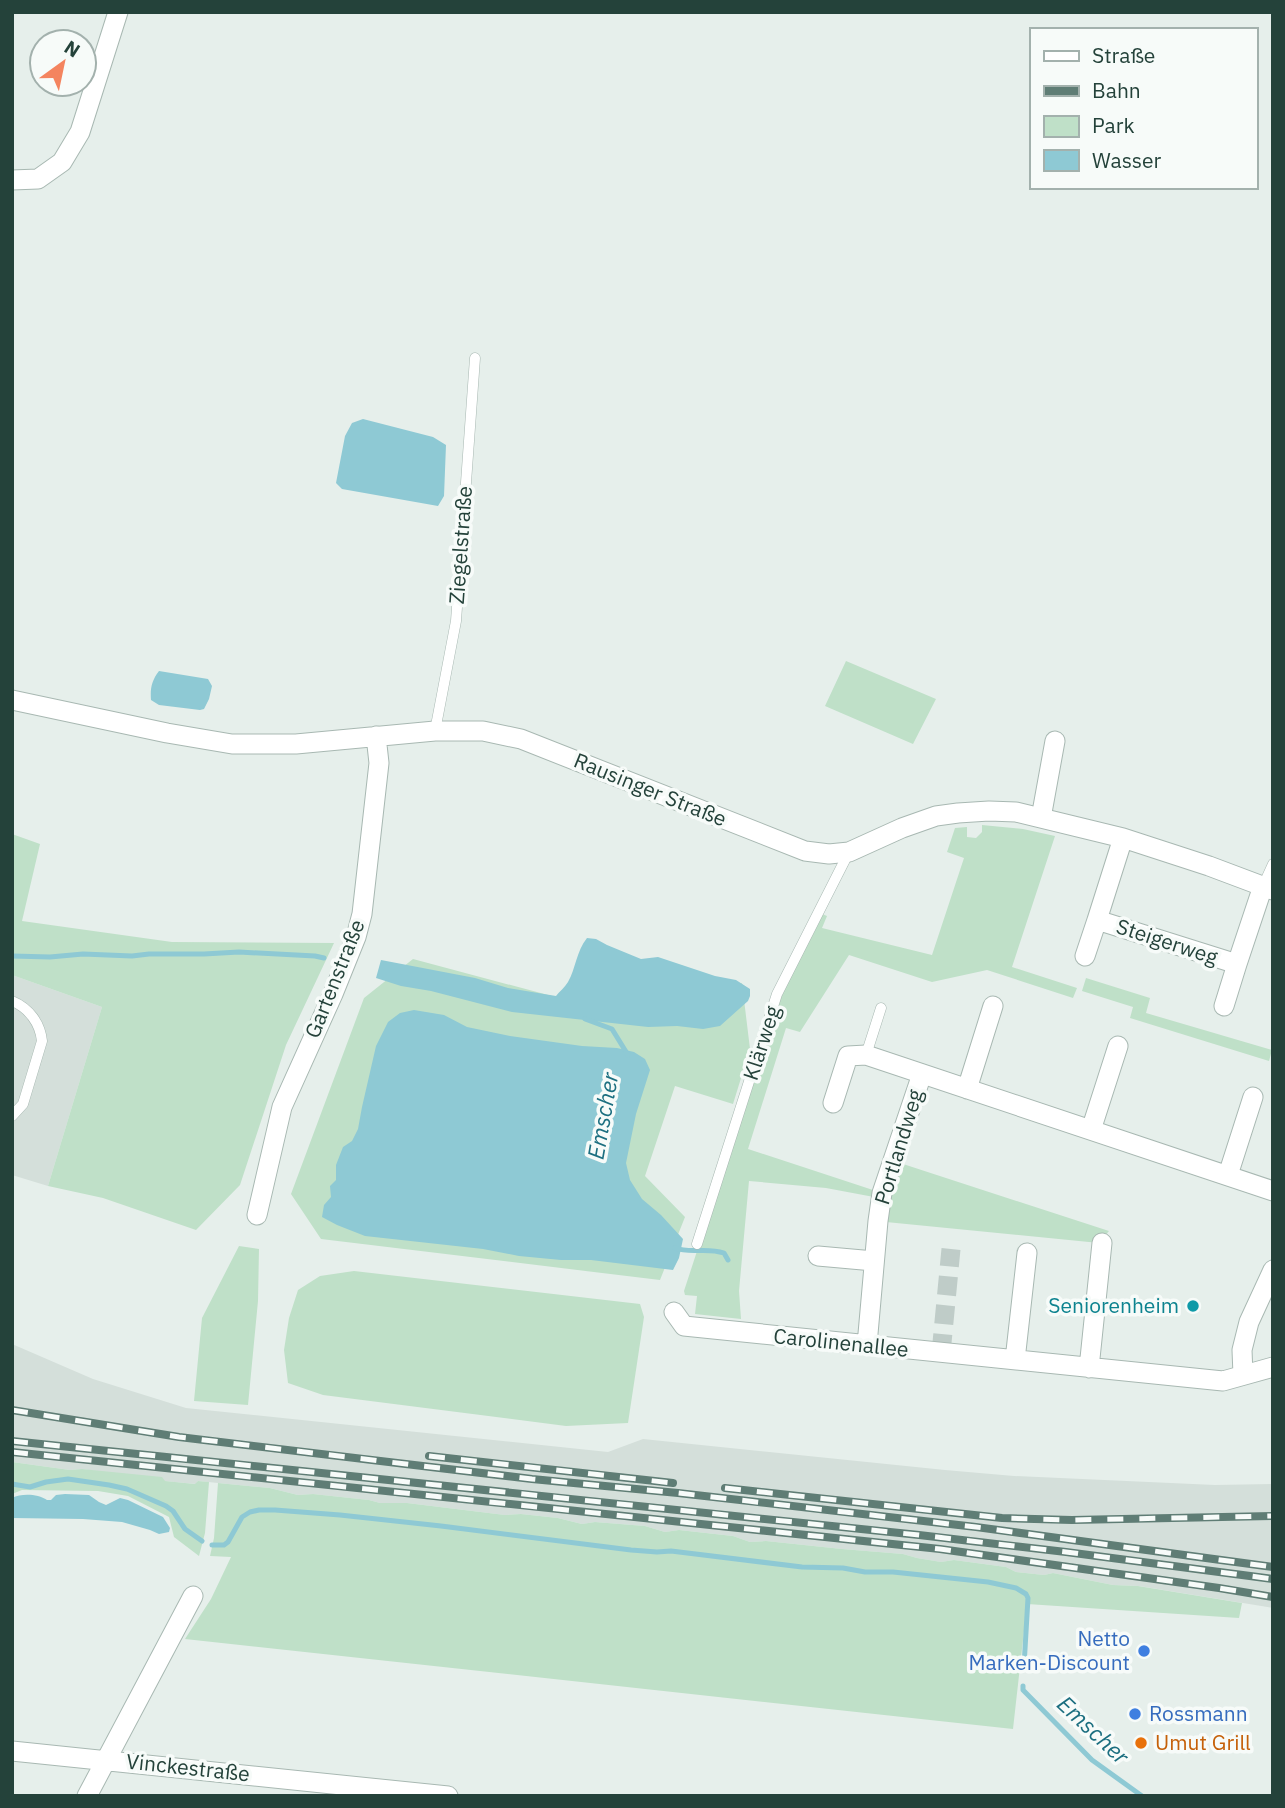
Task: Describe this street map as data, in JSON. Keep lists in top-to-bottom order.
{
  "streets": {
    "street": [
      "Rausinger Straße",
      "Steigerweg",
      "Gartenstraße",
      "Portlandweg",
      "Carolinenallee",
      "Vinckestraße"
    ],
    "lane": ["Ziegelstraße", "Klärweg"]
  },
  "crossings": [
    ["Ziegelstraße", "Rausinger Straße"],
    ["Rausinger Straße", "Steigerweg"],
    ["Rausinger Straße", "Gartenstraße"],
    ["Rausinger Straße", "Klärweg"],
    ["Portlandweg", "Carolinenallee"]
  ],
  "water": ["Emscher"],
  "places": [
    "Seniorenheim",
    "Netto Marken-Discount",
    "Rossmann",
    "Umut Grill"
  ],
  "legend": [
    "Straße",
    "Bahn",
    "Park",
    "Wasser"
  ],
  "north": "top right"
}
